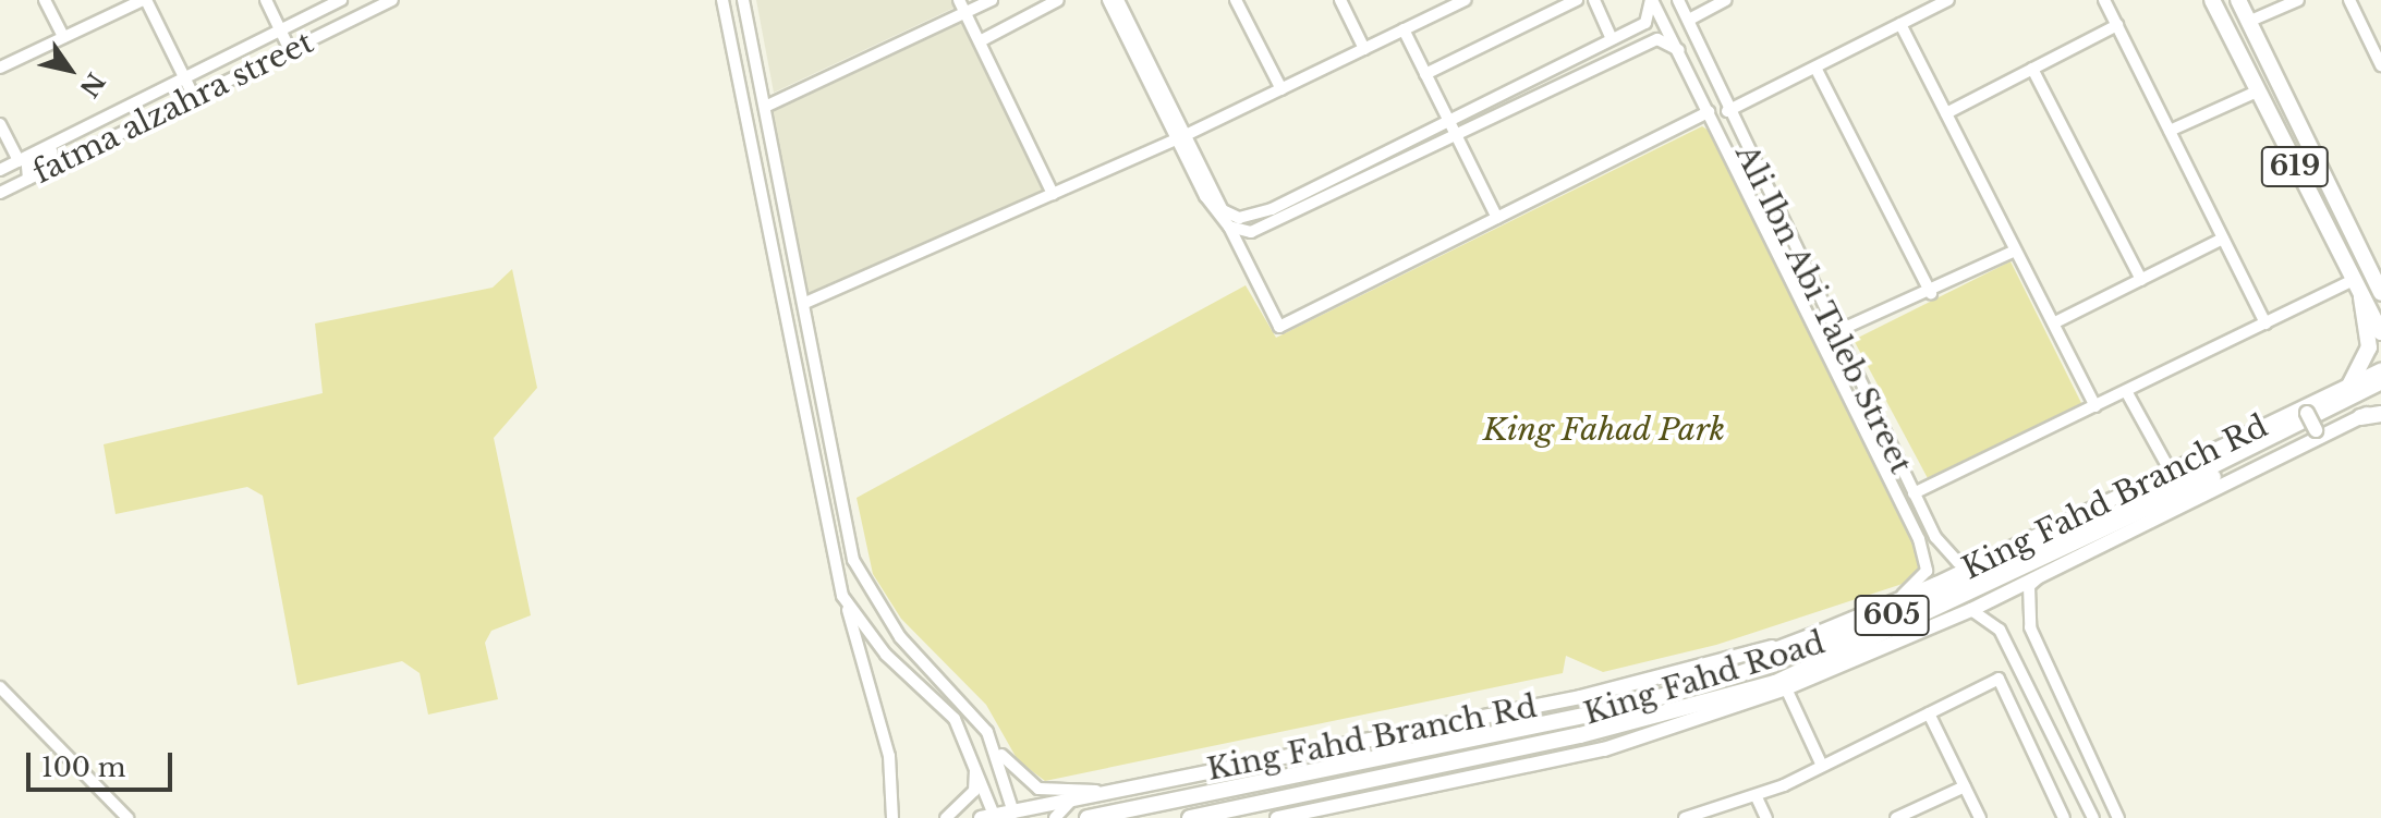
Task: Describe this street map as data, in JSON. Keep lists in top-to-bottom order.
{
  "streets": {
    "highway": ["619", "605", "King Fahd Road"],
    "main road": ["King Fahd Branch Rd"],
    "street": ["fatma alzahra street", "Ali Ibn Abi Taleb Street"]
  },
  "crossings": [
    ["King Fahd Branch Rd", "King Fahd Road"]
  ],
  "parks": ["King Fahad Park"],
  "scale_bar": "100 m",
  "north": "bottom right"
}
